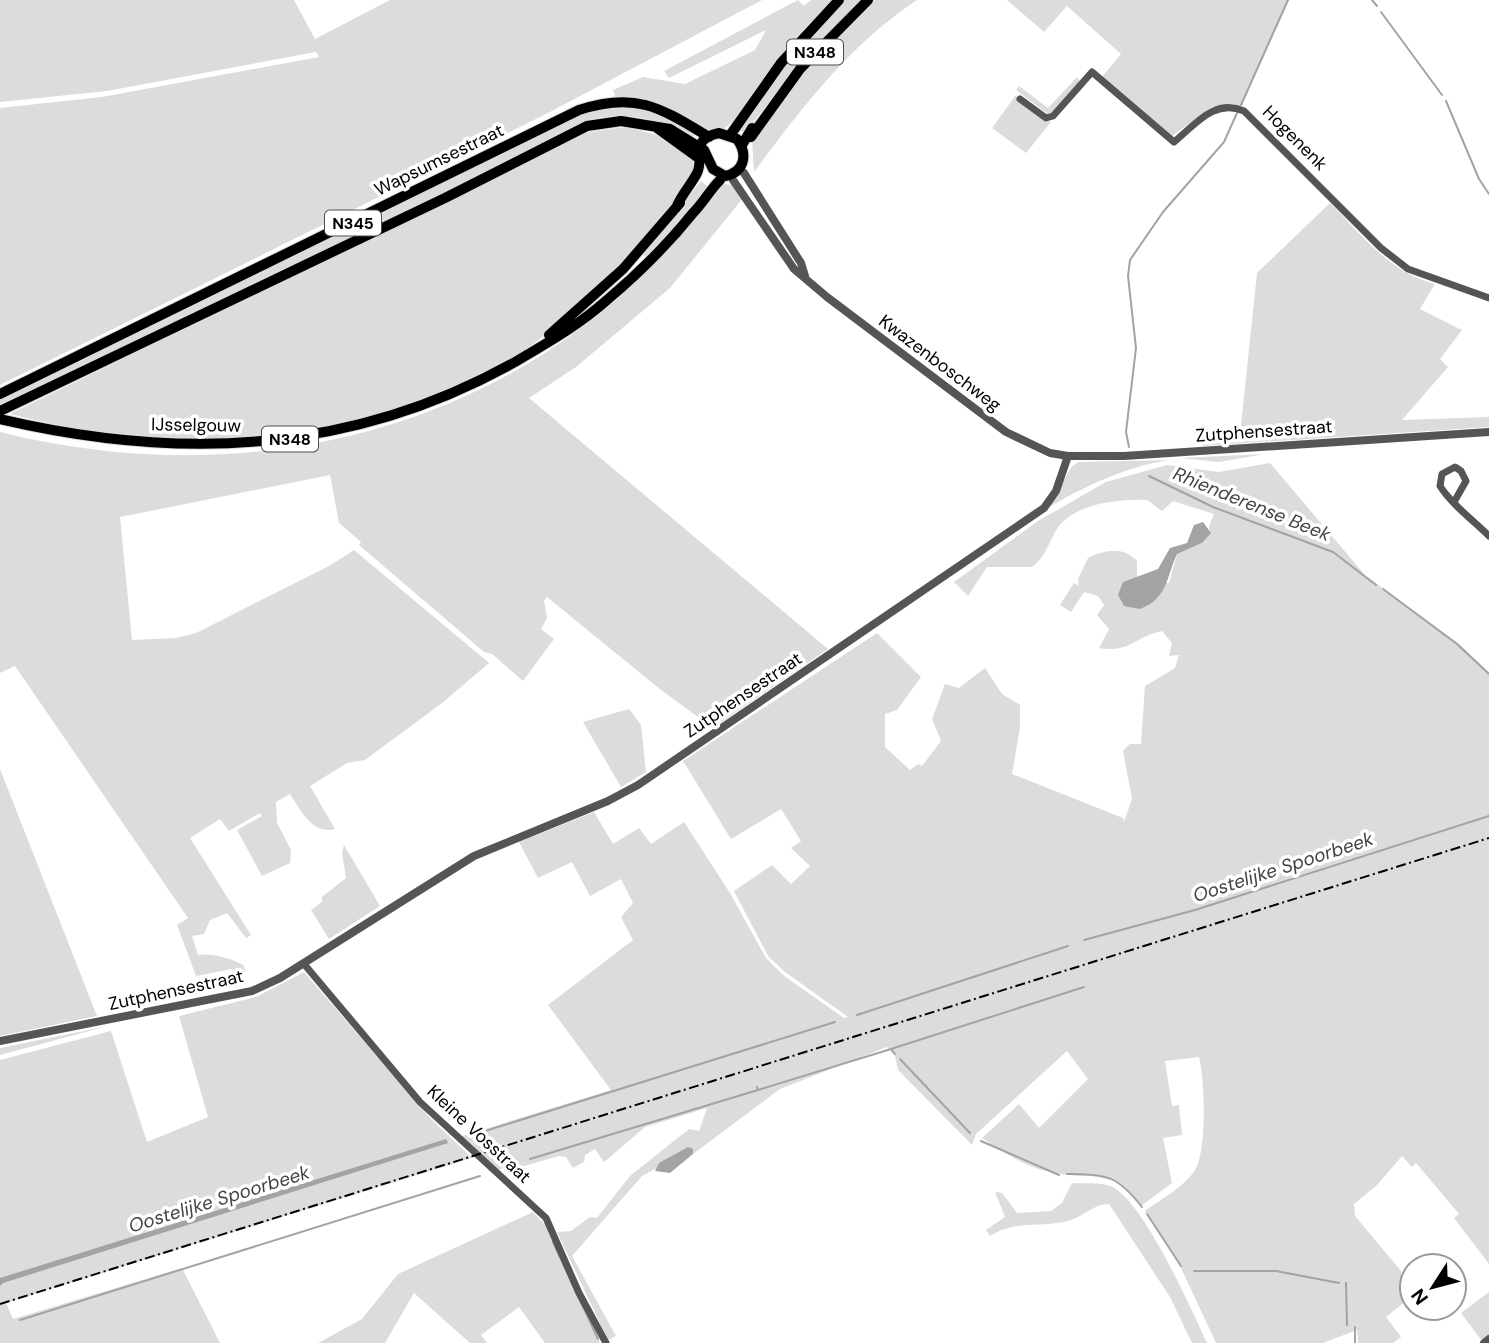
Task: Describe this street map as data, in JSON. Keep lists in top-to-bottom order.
{
  "streets": {
    "main road": [
      "N348",
      "Wapsumsestraat",
      "N345",
      "IJsselgouw"
    ],
    "street": [
      "Hogenenk",
      "Kwazenboschweg",
      "Zutphensestraat",
      "Kleine Vosstraat"
    ]
  },
  "crossings": [
    ["N348", "Kwazenboschweg"],
    ["Wapsumsestraat", "IJsselgouw"],
    ["Kwazenboschweg", "Zutphensestraat"],
    ["Zutphensestraat", "Kleine Vosstraat"]
  ],
  "water": ["Rhienderense Beek", "Oostelijke Spoorbeek"],
  "north": "bottom left"
}
